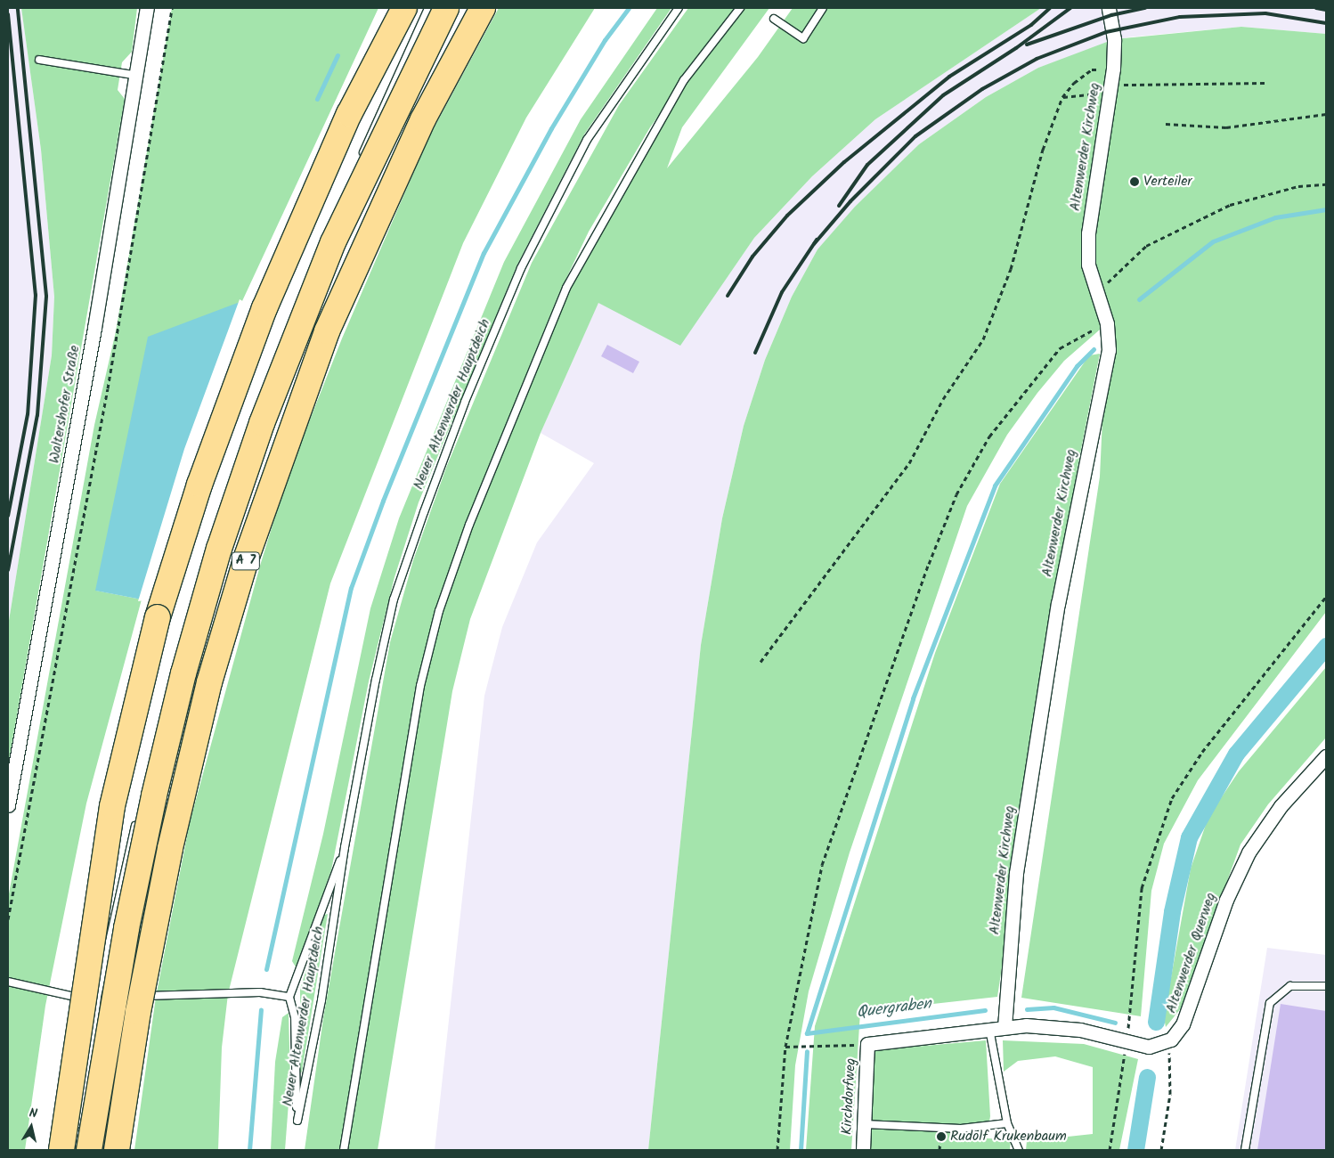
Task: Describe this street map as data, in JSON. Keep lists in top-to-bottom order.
{
  "streets": {
    "highway": ["A 7"],
    "street": [
      "Altenwerder Kirchweg",
      "Waltershofer Straße",
      "Altenwerder Querweg",
      "Kirchdorfweg"
    ],
    "lane": ["Neuer Altenwerder Hauptdeich"]
  },
  "water": ["Quergraben"],
  "places": ["Verteiler", "Rudolf Krukenbaum"],
  "north": "top"
}
